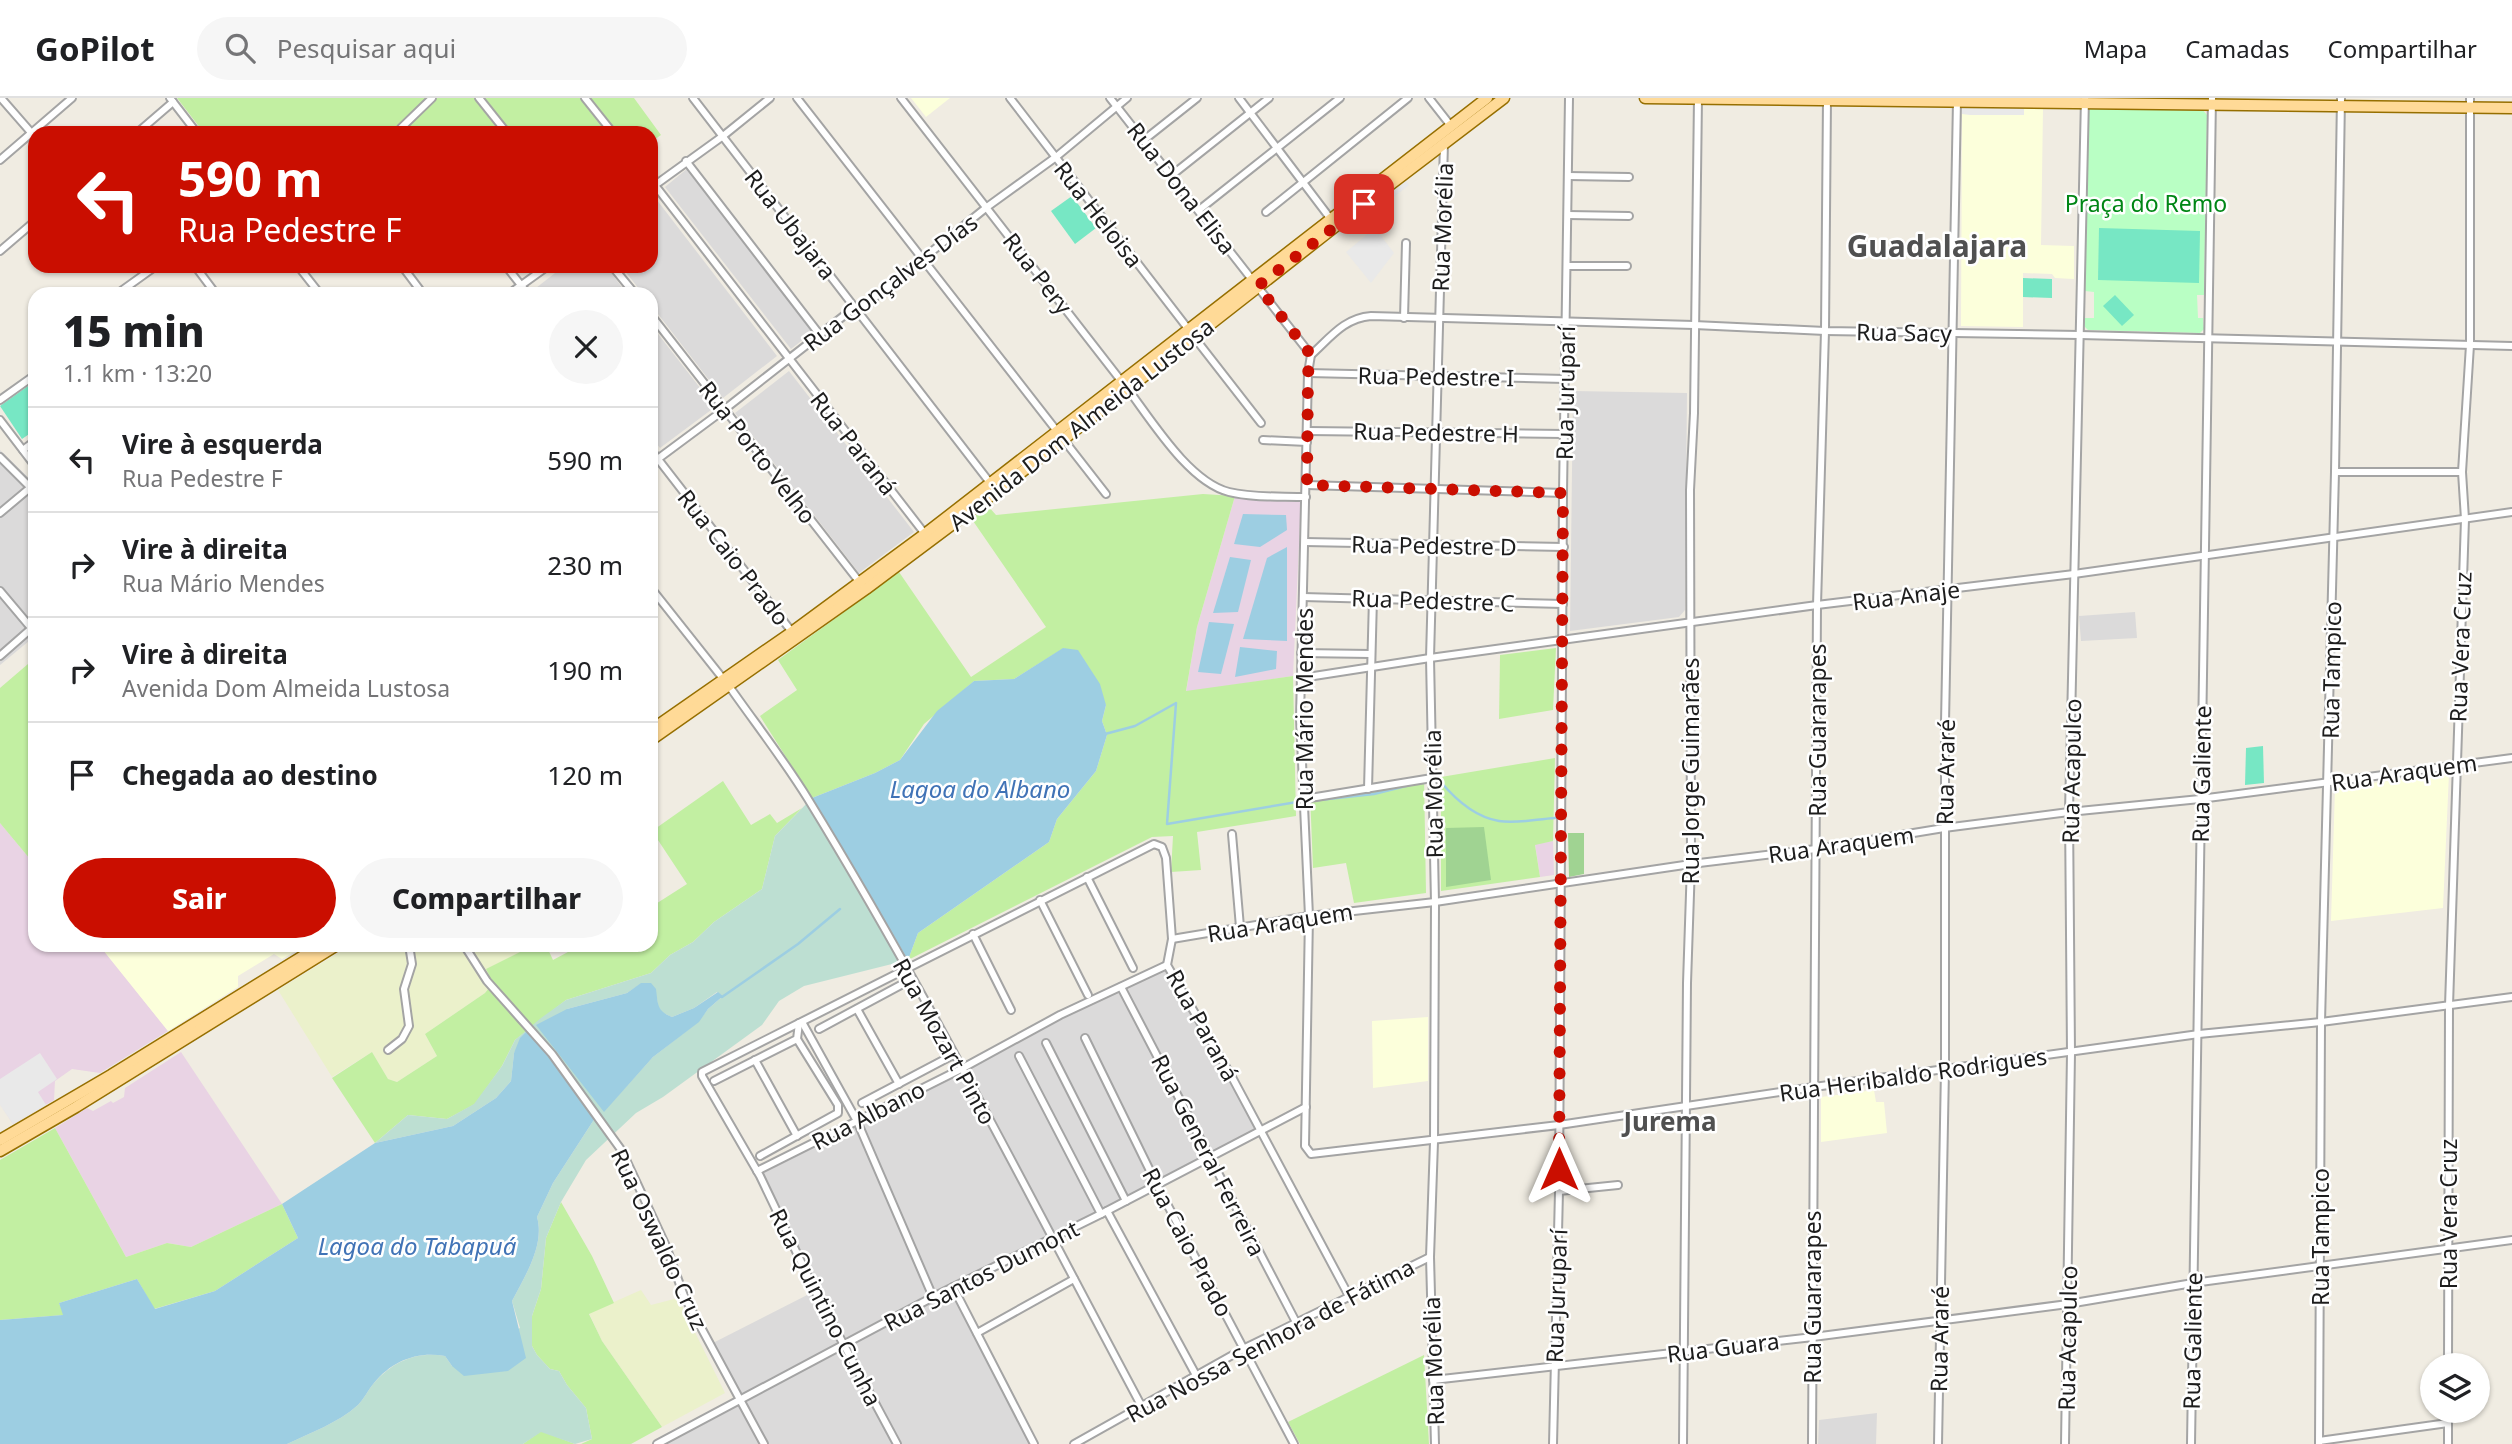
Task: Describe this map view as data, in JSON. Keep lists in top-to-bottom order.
{
  "streets": {
    "main road": ["Avenida Dom Almeida Lustosa"],
    "street": [
      "Rua Dona Elisa",
      "Rua Heloisa",
      "Rua Ubajara",
      "Rua Morélia",
      "Rua Pery",
      "Rua Gonçalves Días",
      "Rua Sacy",
      "Rua Pedestre I",
      "Rua Juruparí",
      "Rua Pedestre H",
      "Rua Paraná",
      "Rua Porto Velho",
      "Rua Pedestre D",
      "Rua Caio Prado",
      "Rua Anaje",
      "Rua Pedestre C",
      "Rua Vera Cruz",
      "Rua Tampico",
      "Rua Mário Mendes",
      "Rua Guararapes",
      "Rua Jorge Guimarães",
      "Rua Acapulco",
      "Rua Araré",
      "Rua Araquem",
      "Rua Galiente",
      "Rua Mozart Pinto",
      "Rua Heribaldo Rodrigues",
      "Rua Albano",
      "Rua General Ferreira",
      "Rua Oswaldo Cruz",
      "Rua Santos Dumont",
      "Rua Quintino Cunha",
      "Rua Nossa Senhora de Fátima",
      "Rua Guara"
    ]
  },
  "crossings": [
    ["Rua Dona Elisa", "Rua Gonçalves Días"],
    ["Rua Dona Elisa", "Avenida Dom Almeida Lustosa"],
    ["Rua Heloisa", "Rua Gonçalves Días"],
    ["Rua Heloisa", "Avenida Dom Almeida Lustosa"],
    ["Rua Ubajara", "Rua Gonçalves Días"],
    ["Rua Ubajara", "Avenida Dom Almeida Lustosa"],
    ["Rua Morélia", "Rua Sacy"],
    ["Rua Morélia", "Rua Pedestre I"],
    ["Rua Morélia", "Avenida Dom Almeida Lustosa"],
    ["Rua Morélia", "Rua Pedestre H"],
    ["Rua Morélia", "Rua Pedestre D"],
    ["Rua Morélia", "Rua Anaje"],
    ["Rua Morélia", "Rua Pedestre C"],
    ["Rua Morélia", "Rua Araquem"],
    ["Rua Morélia", "Rua Heribaldo Rodrigues"],
    ["Rua Morélia", "Rua Nossa Senhora de Fátima"],
    ["Rua Morélia", "Rua Guara"],
    ["Rua Pery", "Rua Gonçalves Días"],
    ["Rua Pery", "Avenida Dom Almeida Lustosa"],
    ["Rua Pery", "Rua Mário Mendes"],
    ["Rua Gonçalves Días", "Rua Paraná"],
    ["Rua Gonçalves Días", "Rua Porto Velho"],
    ["Rua Gonçalves Días", "Rua Caio Prado"],
    ["Rua Sacy", "Rua Juruparí"],
    ["Rua Sacy", "Rua Vera Cruz"],
    ["Rua Sacy", "Rua Tampico"],
    ["Rua Sacy", "Rua Mário Mendes"],
    ["Rua Sacy", "Rua Guararapes"],
    ["Rua Sacy", "Rua Jorge Guimarães"],
    ["Rua Sacy", "Rua Acapulco"],
    ["Rua Sacy", "Rua Araré"],
    ["Rua Sacy", "Rua Galiente"],
    ["Rua Pedestre I", "Rua Juruparí"],
    ["Rua Pedestre I", "Rua Mário Mendes"],
    ["Rua Juruparí", "Rua Pedestre H"],
    ["Rua Juruparí", "Rua Pedestre D"],
    ["Rua Juruparí", "Rua Anaje"],
    ["Rua Juruparí", "Rua Pedestre C"],
    ["Rua Juruparí", "Rua Araquem"],
    ["Rua Juruparí", "Rua Heribaldo Rodrigues"],
    ["Rua Juruparí", "Rua Guara"],
    ["Avenida Dom Almeida Lustosa", "Rua Paraná"],
    ["Avenida Dom Almeida Lustosa", "Rua Porto Velho"],
    ["Avenida Dom Almeida Lustosa", "Rua Caio Prado"],
    ["Avenida Dom Almeida Lustosa", "Rua Mozart Pinto"],
    ["Rua Pedestre H", "Rua Mário Mendes"],
    ["Rua Paraná", "Rua Araquem"],
    ["Rua Paraná", "Rua Mozart Pinto"],
    ["Rua Paraná", "Rua Albano"],
    ["Rua Paraná", "Rua Santos Dumont"],
    ["Rua Paraná", "Rua Quintino Cunha"],
    ["Rua Paraná", "Rua Nossa Senhora de Fátima"],
    ["Rua Pedestre D", "Rua Mário Mendes"],
    ["Rua Caio Prado", "Rua Santos Dumont"],
    ["Rua Caio Prado", "Rua Nossa Senhora de Fátima"],
    ["Rua Anaje", "Rua Vera Cruz"],
    ["Rua Anaje", "Rua Tampico"],
    ["Rua Anaje", "Rua Mário Mendes"],
    ["Rua Anaje", "Rua Guararapes"],
    ["Rua Anaje", "Rua Jorge Guimarães"],
    ["Rua Anaje", "Rua Acapulco"],
    ["Rua Anaje", "Rua Araré"],
    ["Rua Anaje", "Rua Galiente"],
    ["Rua Pedestre C", "Rua Mário Mendes"],
    ["Rua Vera Cruz", "Rua Araquem"],
    ["Rua Vera Cruz", "Rua Heribaldo Rodrigues"],
    ["Rua Vera Cruz", "Rua Guara"],
    ["Rua Tampico", "Rua Araquem"],
    ["Rua Tampico", "Rua Heribaldo Rodrigues"],
    ["Rua Tampico", "Rua Guara"],
    ["Rua Mário Mendes", "Rua Araquem"],
    ["Rua Mário Mendes", "Rua Heribaldo Rodrigues"],
    ["Rua Mário Mendes", "Rua Santos Dumont"],
    ["Rua Guararapes", "Rua Araquem"],
    ["Rua Guararapes", "Rua Heribaldo Rodrigues"],
    ["Rua Guararapes", "Rua Guara"],
    ["Rua Jorge Guimarães", "Rua Araquem"],
    ["Rua Jorge Guimarães", "Rua Heribaldo Rodrigues"],
    ["Rua Jorge Guimarães", "Rua Guara"],
    ["Rua Acapulco", "Rua Araquem"],
    ["Rua Acapulco", "Rua Heribaldo Rodrigues"],
    ["Rua Acapulco", "Rua Guara"],
    ["Rua Araré", "Rua Araquem"],
    ["Rua Araré", "Rua Heribaldo Rodrigues"],
    ["Rua Araré", "Rua Guara"],
    ["Rua Araquem", "Rua Galiente"],
    ["Rua Galiente", "Rua Heribaldo Rodrigues"],
    ["Rua Galiente", "Rua Guara"],
    ["Rua Mozart Pinto", "Rua Albano"],
    ["Rua Mozart Pinto", "Rua Santos Dumont"],
    ["Rua Mozart Pinto", "Rua Nossa Senhora de Fátima"],
    ["Rua Albano", "Rua General Ferreira"],
    ["Rua Albano", "Rua Quintino Cunha"],
    ["Rua General Ferreira", "Rua Santos Dumont"],
    ["Rua General Ferreira", "Rua Nossa Senhora de Fátima"],
    ["Rua Oswaldo Cruz", "Rua Santos Dumont"],
    ["Rua Santos Dumont", "Rua Quintino Cunha"]
  ],
  "districts": ["Guadalajara", "Jurema"],
  "water": ["Lagoa do Albano", "Lagoa do Tabapuá"],
  "parks": ["Praça do Remo"],
  "page": {
    "header": "GoPilot",
    "search": "Pesquisar aqui",
    "nav": ["Mapa", "Camadas", "Compartilhar"],
    "turn": ["590 m", "Rua Pedestre F"],
    "heading": ["15 min", "1.1 km · 13:20"],
    "list": [
      {
        "name": "Vire à esquerda",
        "note": "Rua Pedestre F",
        "value": "590 m"
      },
      {
        "name": "Vire à direita",
        "note": "Rua Mário Mendes",
        "value": "230 m"
      },
      {
        "name": "Vire à direita",
        "note": "Avenida Dom Almeida Lustosa",
        "value": "190 m"
      },
      {
        "name": "Chegada ao destino",
        "value": "120 m"
      }
    ],
    "buttons": ["Sair", "Compartilhar"]
  }
}
